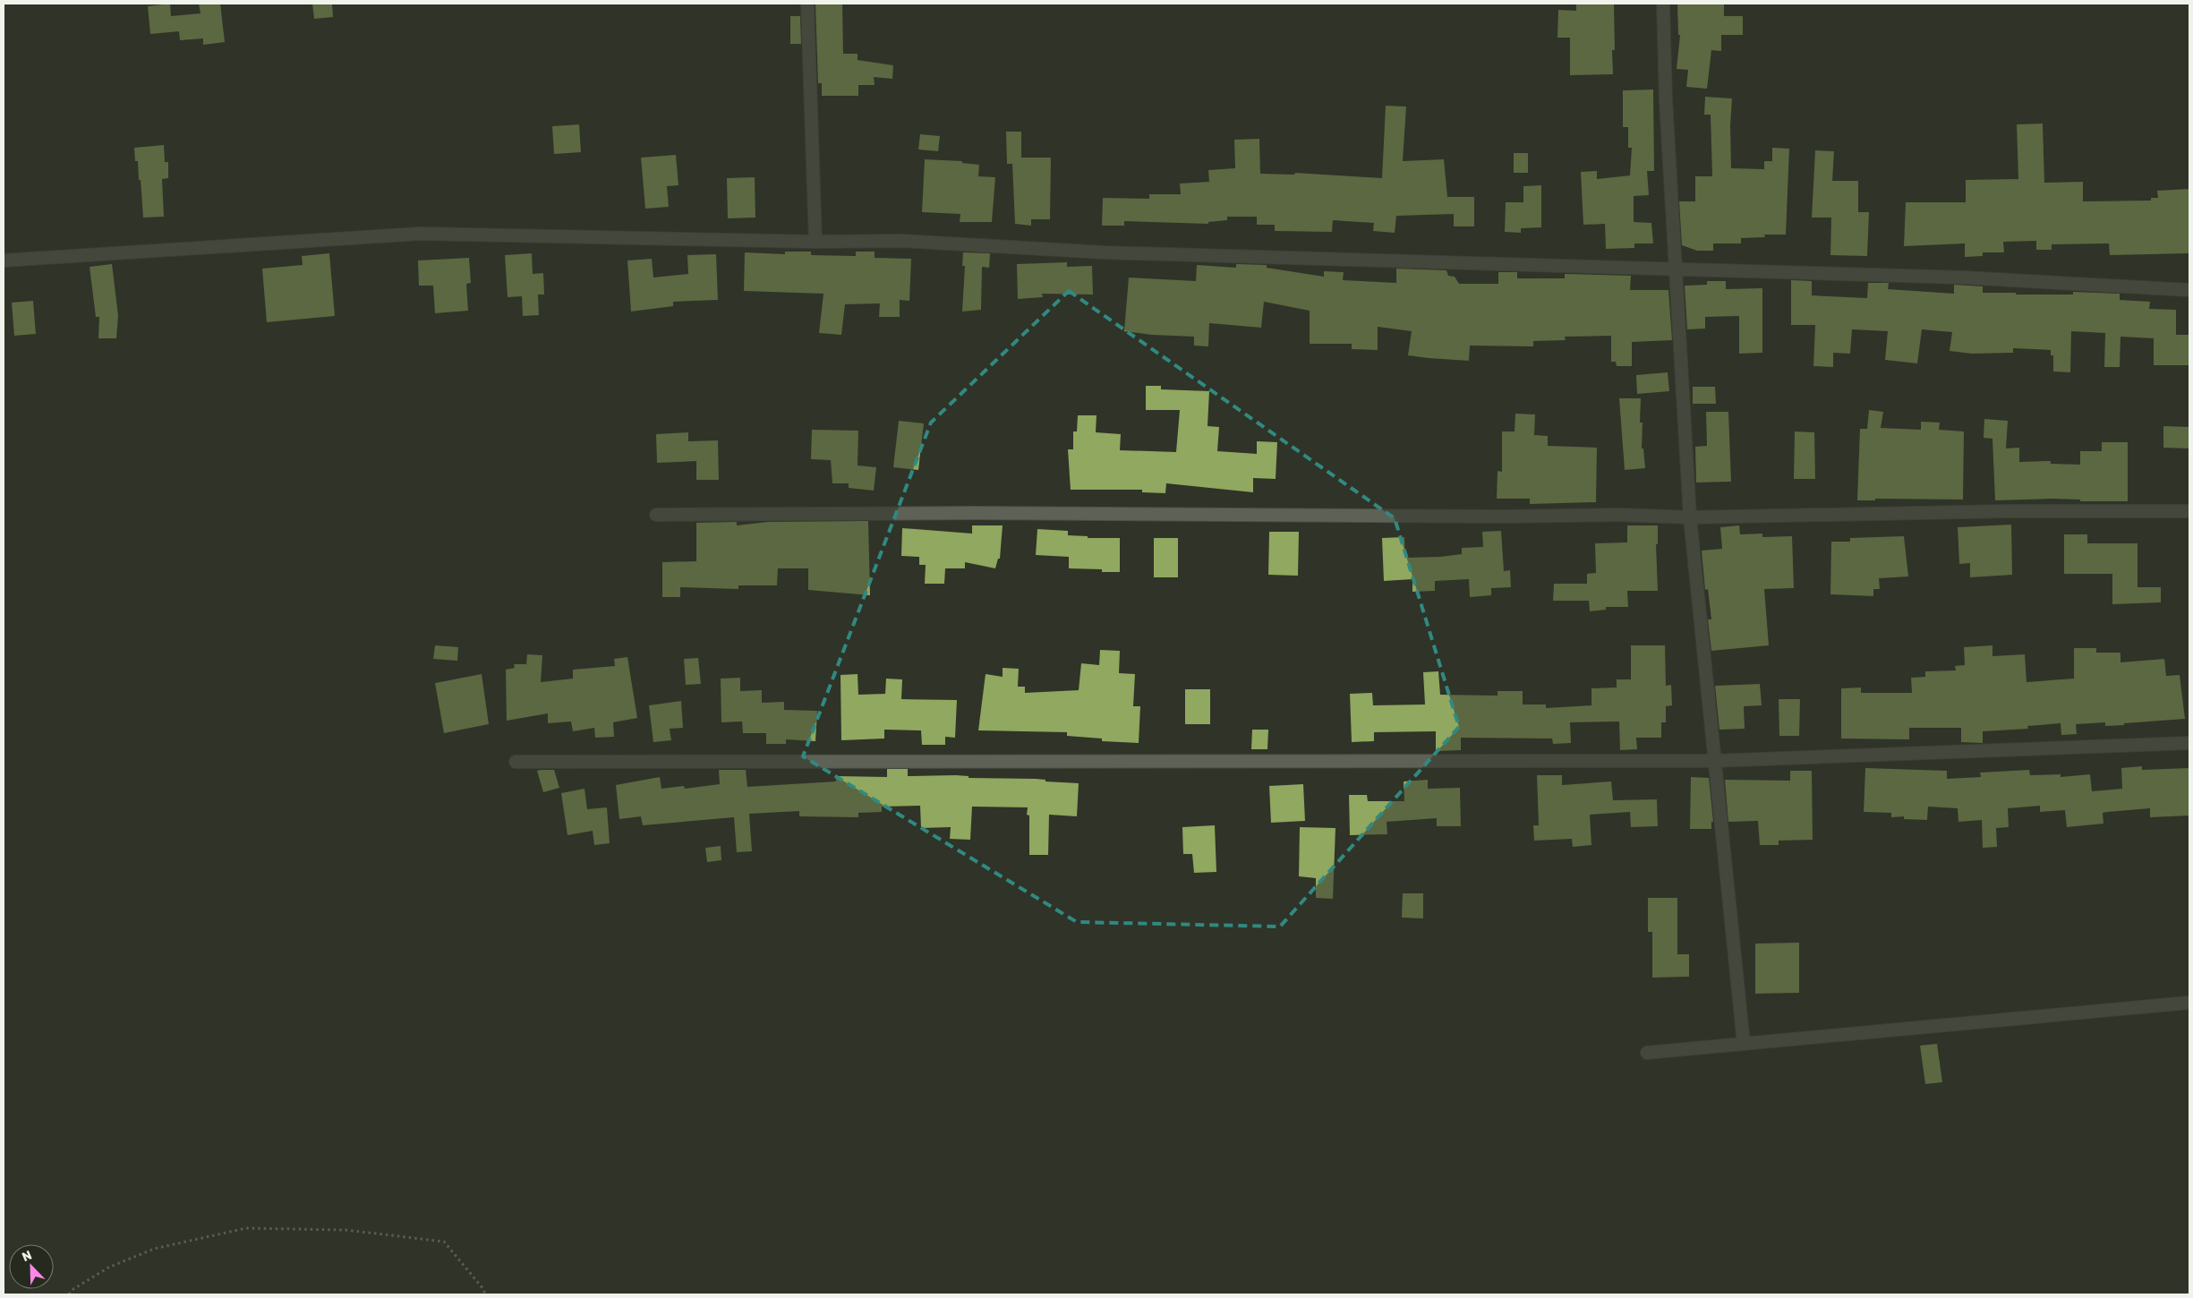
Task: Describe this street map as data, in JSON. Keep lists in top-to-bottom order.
{
  "north": "top left"
}
